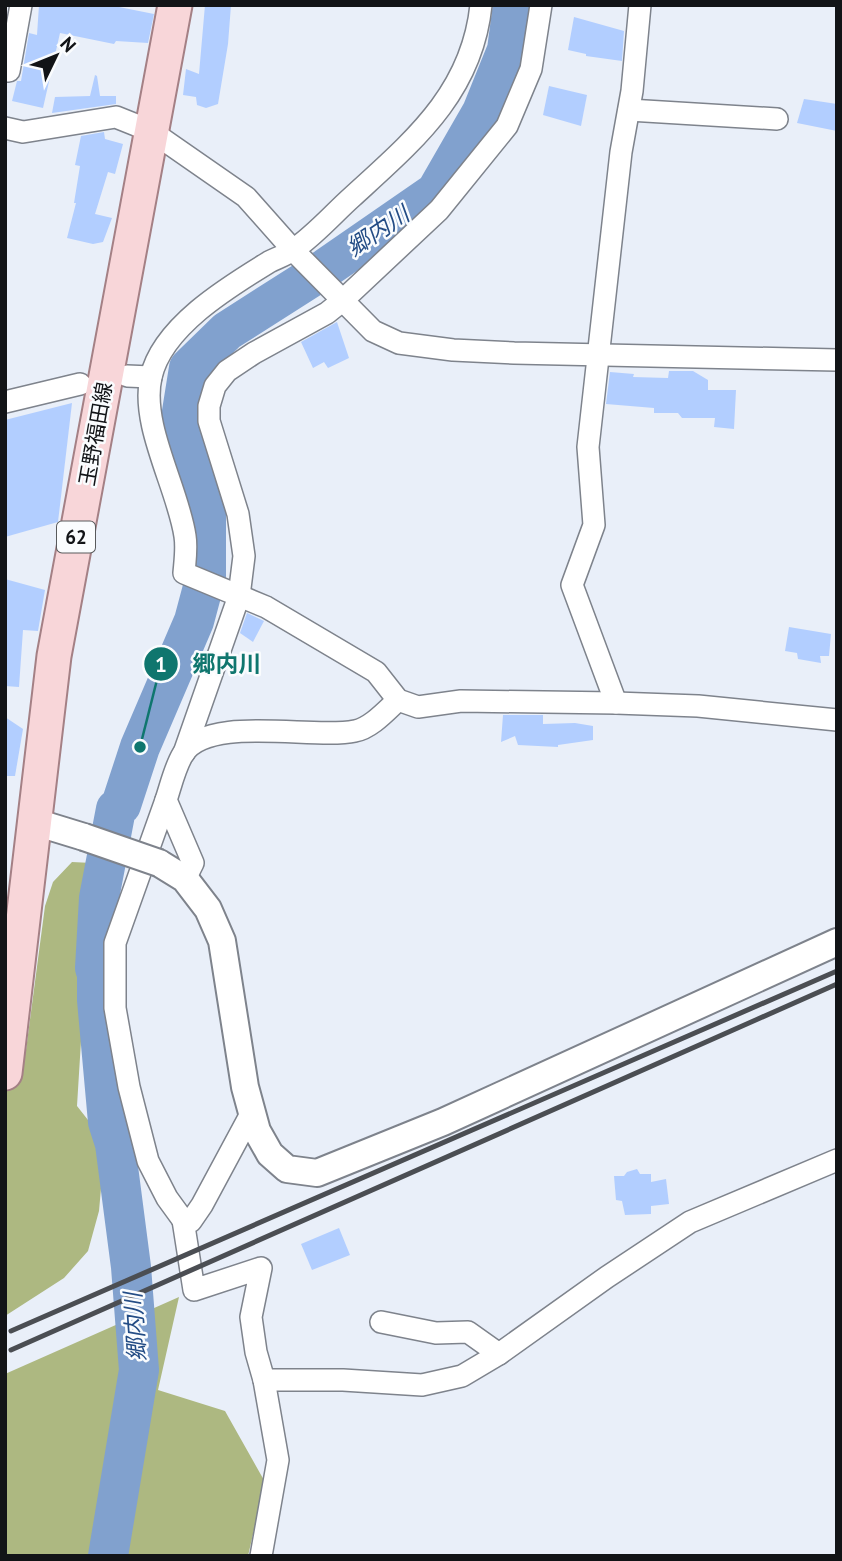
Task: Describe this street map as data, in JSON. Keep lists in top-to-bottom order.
{
  "streets": {
    "main road": ["玉野福田線", "62"]
  },
  "water": ["郷内川"],
  "places": ["郷内川"],
  "north": "top right"
}
